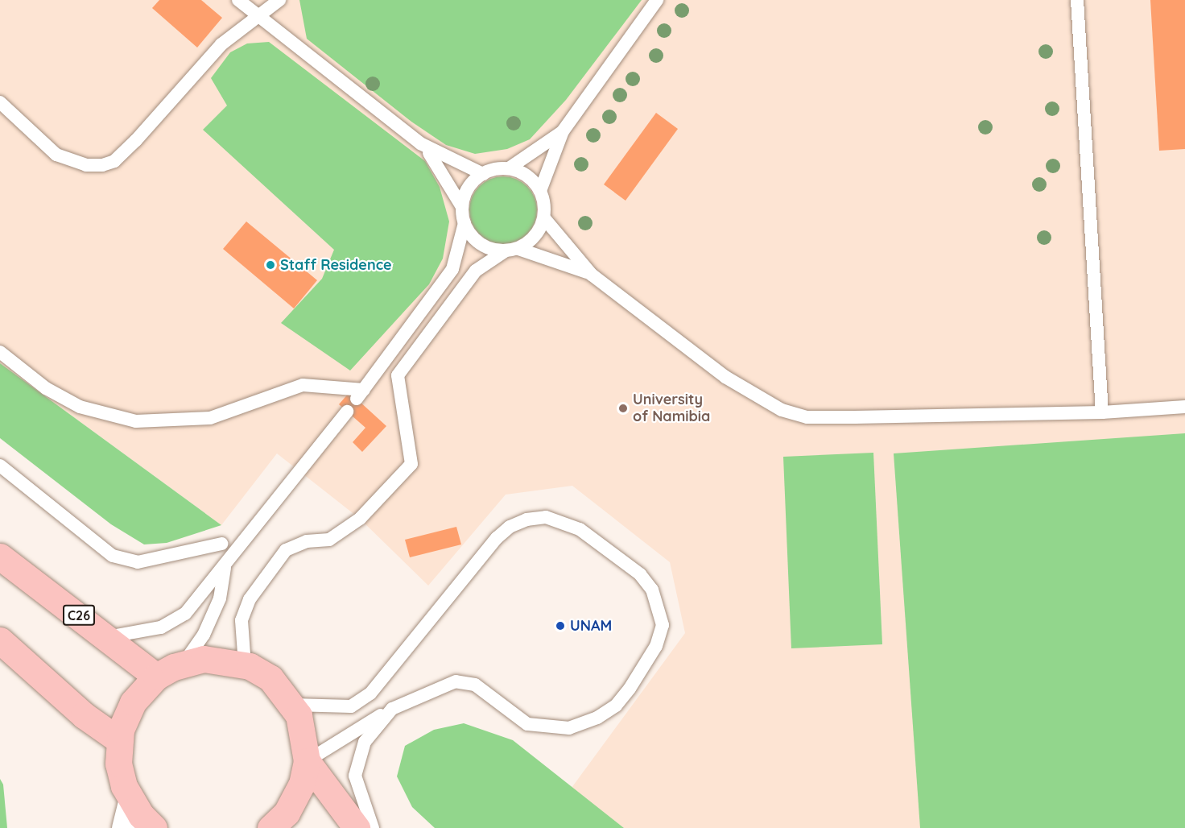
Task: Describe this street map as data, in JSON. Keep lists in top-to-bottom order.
{
  "streets": {
    "main road": ["C26"]
  },
  "places": ["Staff Residence", "University of Namibia", "UNAM"]
}
